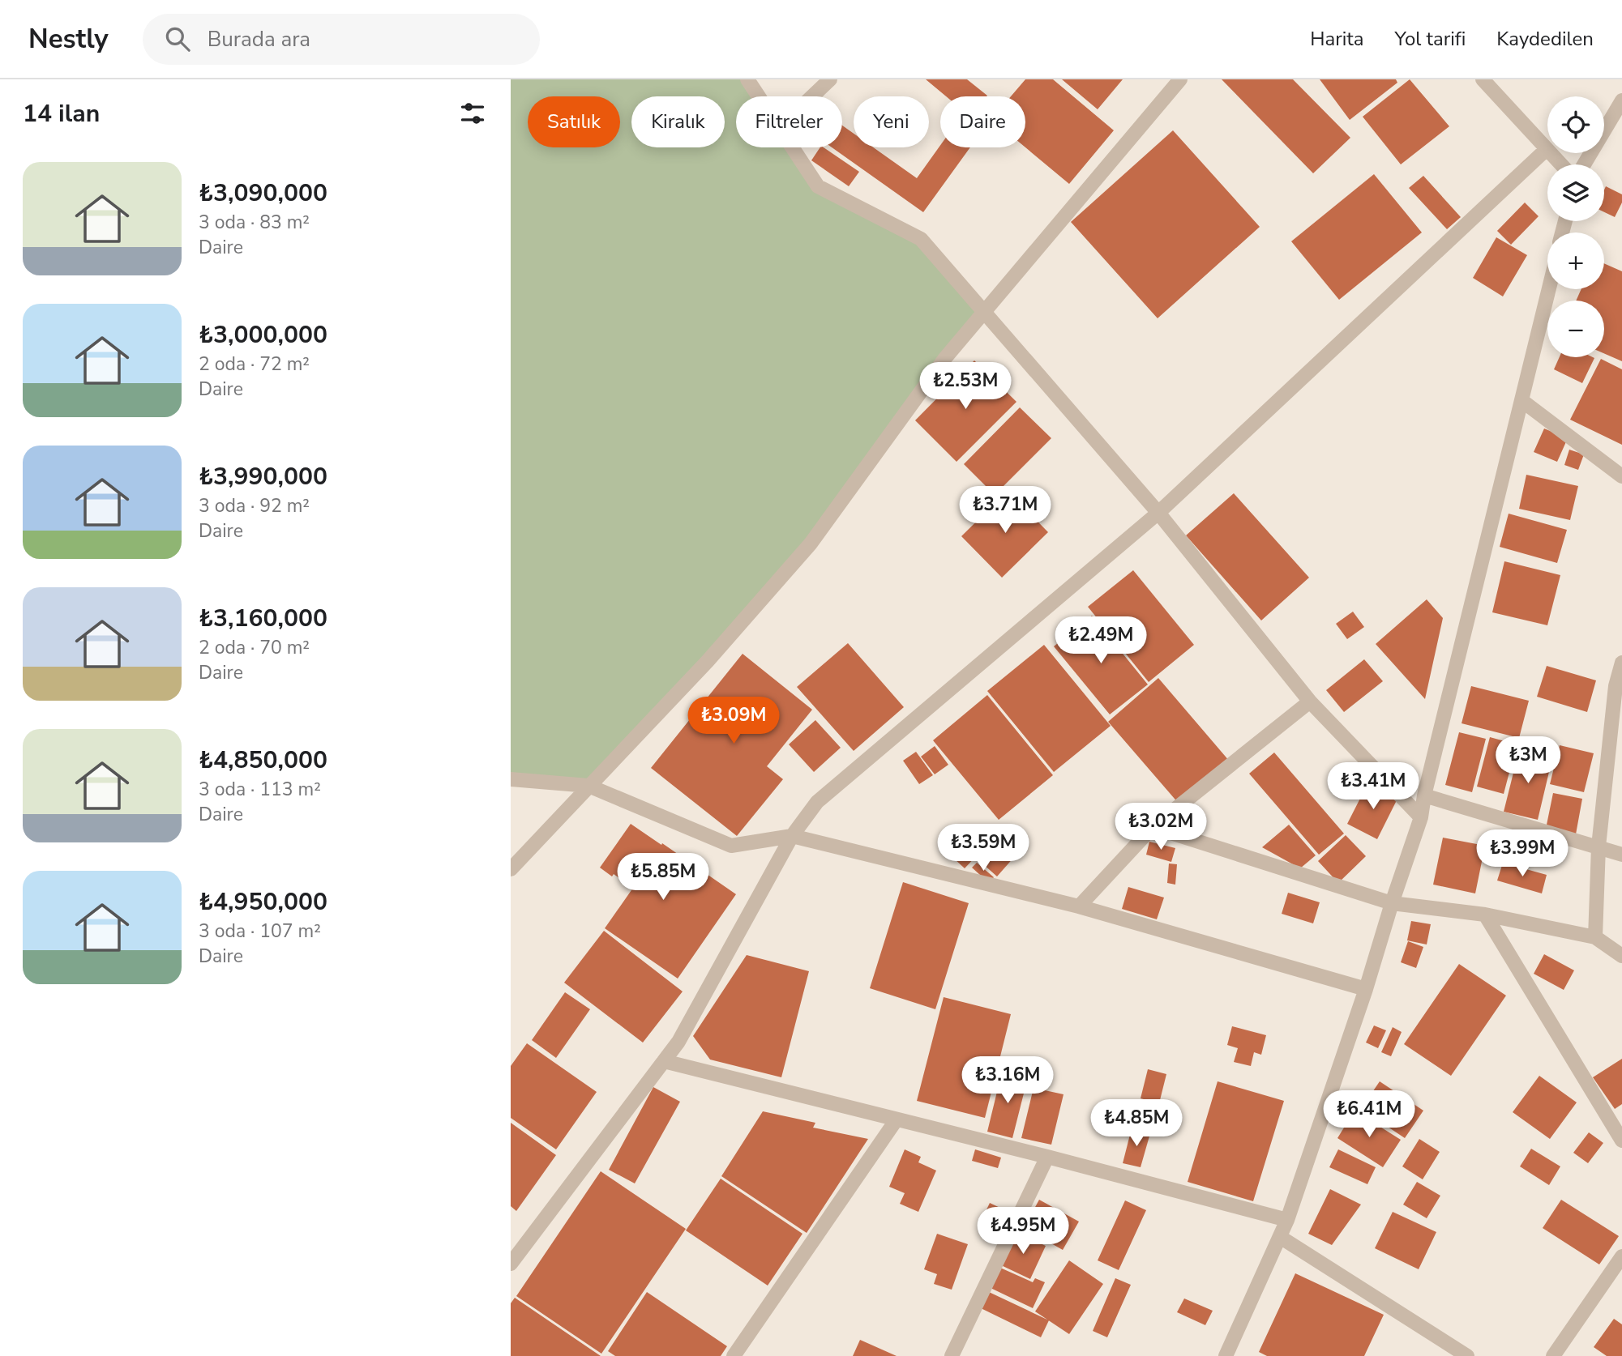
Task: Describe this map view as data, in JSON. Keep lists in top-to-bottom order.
{
  "page": {
    "header": "Nestly",
    "search": "Burada ara",
    "nav": ["Harita", "Yol tarifi", "Kaydedilen"],
    "heading": "14 ilan",
    "map_buttons": ["+", "−"],
    "chip": [
      "Satılık",
      "Kiralık",
      "Filtreler",
      "Yeni",
      "Daire"
    ],
    "list": [
      {
        "name": "₺3,090,000",
        "note": "3 oda · 83 m² · Daire"
      },
      {
        "name": "₺3,000,000",
        "note": "2 oda · 72 m² · Daire"
      },
      {
        "name": "₺3,990,000",
        "note": "3 oda · 92 m² · Daire"
      },
      {
        "name": "₺3,160,000",
        "note": "2 oda · 70 m² · Daire"
      },
      {
        "name": "₺4,850,000",
        "note": "3 oda · 113 m² · Daire"
      },
      {
        "name": "₺4,950,000",
        "note": "3 oda · 107 m² · Daire"
      }
    ],
    "price": [
      "₺2.53M",
      "₺3.71M",
      "₺2.49M",
      "₺3.09M",
      "₺3M",
      "₺3.41M",
      "₺3.02M",
      "₺3.59M",
      "₺3.99M",
      "₺5.85M",
      "₺3.16M",
      "₺6.41M",
      "₺4.85M",
      "₺4.95M"
    ]
  }
}
